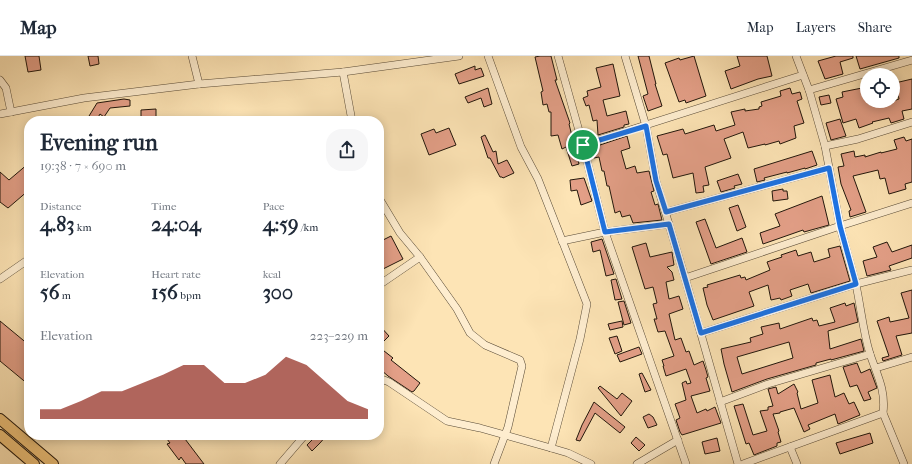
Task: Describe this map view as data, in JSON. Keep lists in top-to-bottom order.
{
  "page": {
    "header": "Map",
    "nav": ["Map", "Layers", "Share"],
    "heading": ["Evening run", "19:38 · 7 × 690 m"],
    "stats": [
      ["Distance", "4.83 km"],
      ["Time", "24:04"],
      ["Pace", "4:59 /km"],
      ["Elevation", "56 m"],
      ["Heart rate", "156 bpm"],
      ["kcal", "300"]
    ],
    "chart": ["Elevation", "223–229 m"]
  }
}
